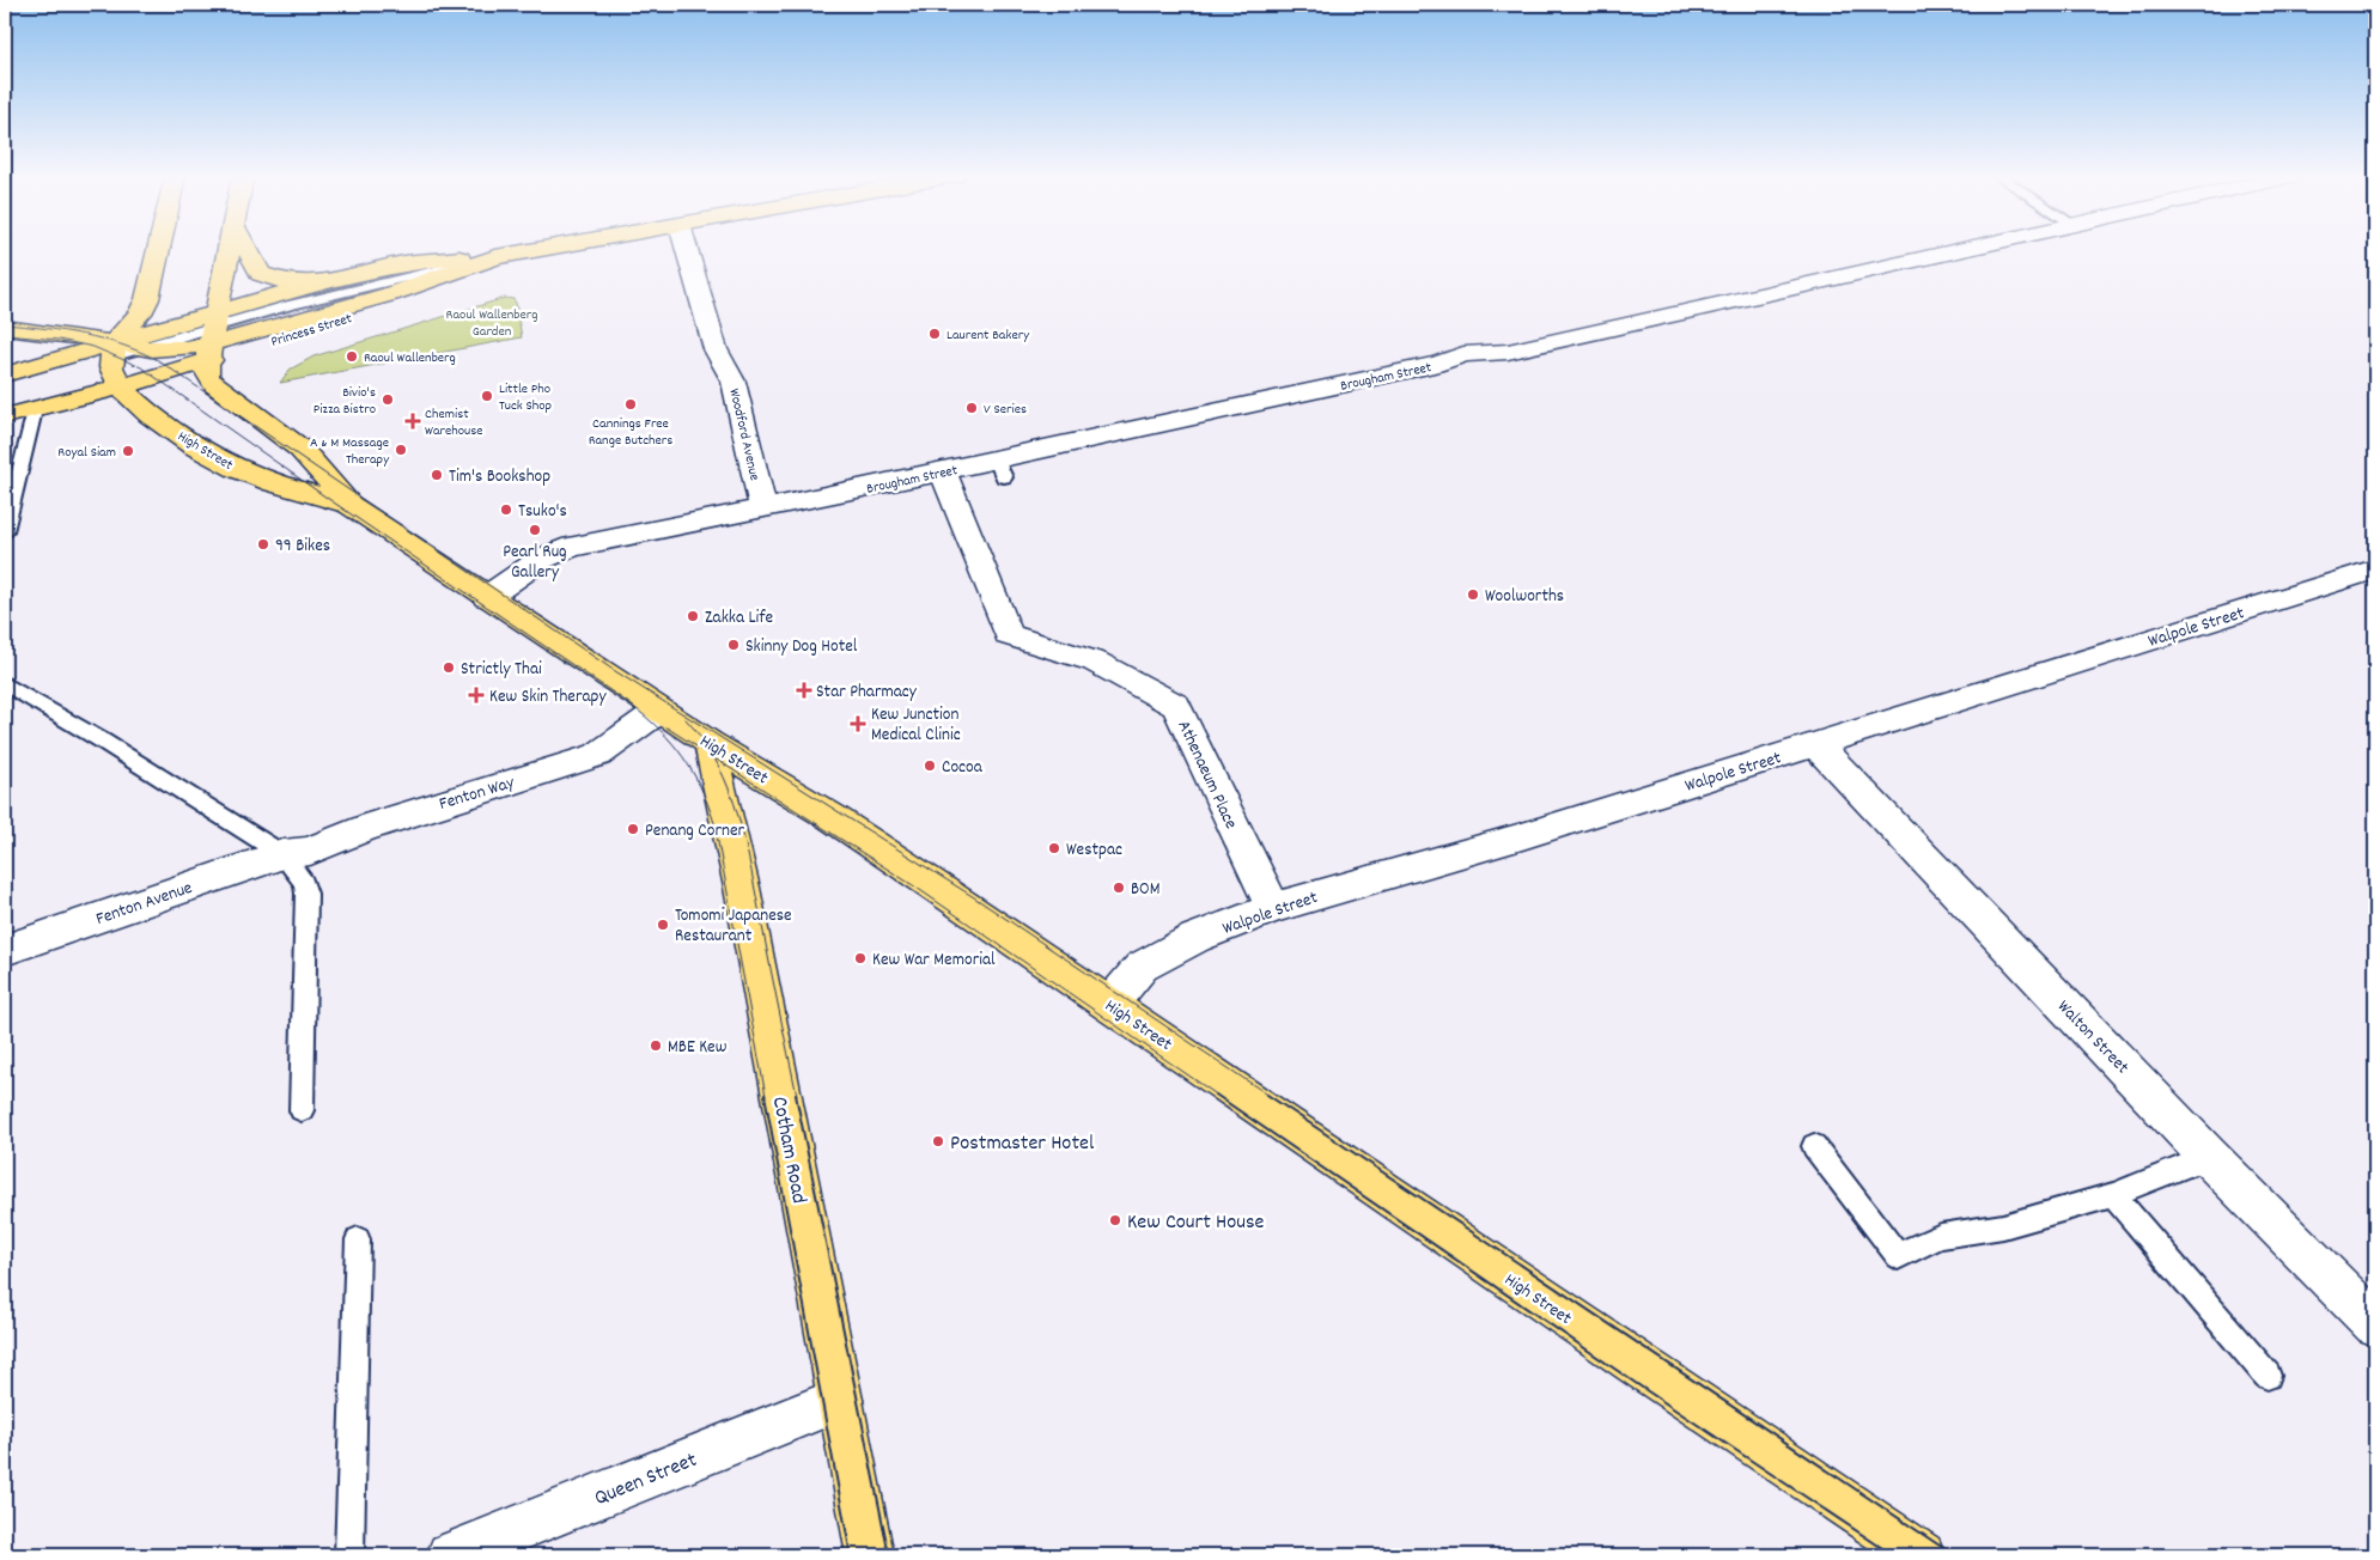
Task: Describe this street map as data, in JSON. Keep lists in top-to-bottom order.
{
  "streets": {
    "main road": ["Princess Street", "High Street", "Cotham Road"],
    "street": [
      "Brougham Street",
      "Woodford Avenue",
      "Walpole Street",
      "Athenaeum Place",
      "Fenton Way",
      "Fenton Avenue",
      "Walton Street",
      "Queen Street"
    ]
  },
  "crossings": [
    ["Princess Street", "High Street"],
    ["Brougham Street", "Woodford Avenue"],
    ["Brougham Street", "High Street"],
    ["Brougham Street", "Athenaeum Place"],
    ["High Street", "Walpole Street"],
    ["High Street", "Fenton Way"],
    ["High Street", "Cotham Road"],
    ["Walpole Street", "Athenaeum Place"],
    ["Walpole Street", "Walton Street"],
    ["Fenton Way", "Fenton Avenue"],
    ["Cotham Road", "Queen Street"]
  ],
  "parks": ["Raoul Wallenberg Garden"],
  "places": {
    "other": [
      "Laurent Bakery",
      "Raoul Wallenberg",
      "Little Pho Tuck Shop",
      "Bivio's Pizza Bistro",
      "Cannings Free Range Butchers",
      "V Series",
      "A & M Massage Therapy",
      "Royal Siam",
      "Tim's Bookshop",
      "Tsuko's",
      "Pearl Rug Gallery",
      "99 Bikes",
      "Woolworths",
      "Zakka Life",
      "Skinny Dog Hotel",
      "Strictly Thai",
      "Cocoa",
      "Penang Corner",
      "Westpac",
      "BOM",
      "Tomomi Japanese Restaurant",
      "Kew War Memorial",
      "MBE Kew",
      "Postmaster Hotel",
      "Kew Court House"
    ],
    "health": [
      "Chemist Warehouse",
      "Star Pharmacy",
      "Kew Skin Therapy",
      "Kew Junction Medical Clinic"
    ]
  }
}
